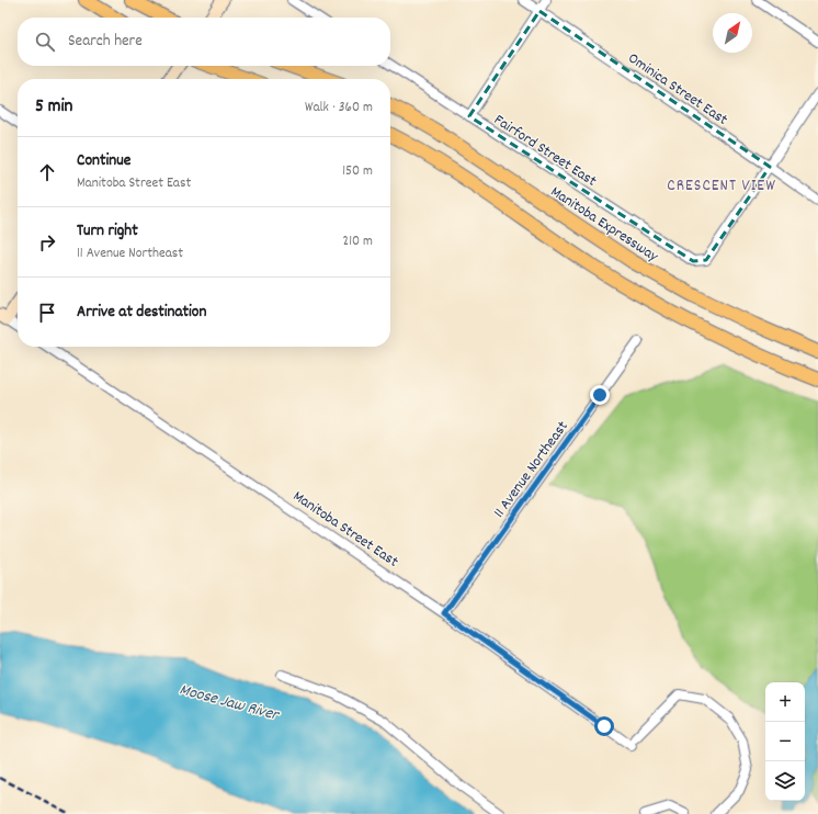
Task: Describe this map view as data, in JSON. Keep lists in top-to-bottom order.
{
  "streets": {
    "main road": ["Manitoba Expressway"],
    "street": [
      "Ominica Street East",
      "Fairford Street East",
      "11 Avenue Northeast",
      "Manitoba Street East"
    ]
  },
  "crossings": [
    ["Ominica Street East", "Fairford Street East"],
    ["11 Avenue Northeast", "Manitoba Street East"]
  ],
  "districts": ["CRESCENT VIEW"],
  "water": ["Moose Jaw River"],
  "north": "top right",
  "page": {
    "search": "Search here",
    "heading": ["5 min", "Walk · 360 m"],
    "list": [
      ["Continue", "Manitoba Street East", "150 m"],
      ["Turn right", "11 Avenue Northeast", "210 m"],
      "Arrive at destination"
    ],
    "map_buttons": ["+", "−"]
  }
}
